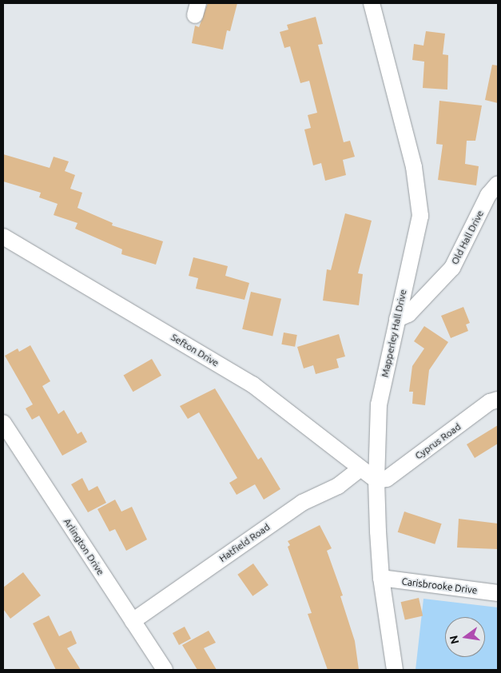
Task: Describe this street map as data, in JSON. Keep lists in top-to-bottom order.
{
  "streets": {
    "street": [
      "Old Hall Drive",
      "Mapperley Hall Drive",
      "Sefton Drive",
      "Cyprus Road",
      "Hatfield Road",
      "Arlington Drive",
      "Carisbrooke Drive"
    ]
  },
  "crossings": [
    ["Old Hall Drive", "Mapperley Hall Drive"],
    ["Mapperley Hall Drive", "Sefton Drive"],
    ["Mapperley Hall Drive", "Cyprus Road"],
    ["Mapperley Hall Drive", "Carisbrooke Drive"],
    ["Sefton Drive", "Cyprus Road"],
    ["Sefton Drive", "Hatfield Road"],
    ["Hatfield Road", "Arlington Drive"]
  ],
  "north": "left"
}
